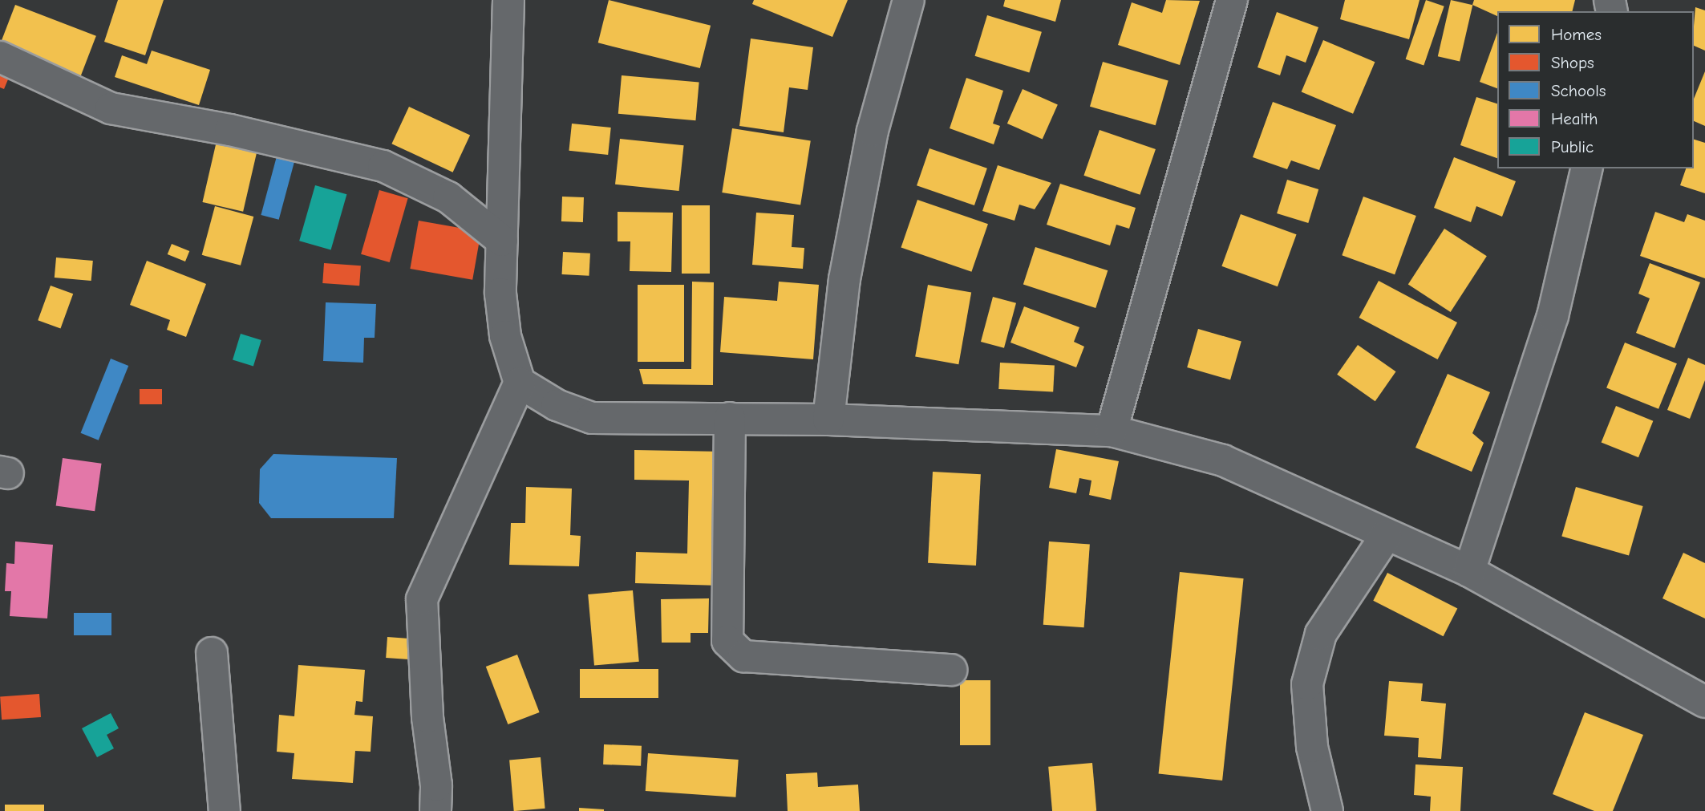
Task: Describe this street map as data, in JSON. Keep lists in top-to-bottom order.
{
  "legend": [
    "Homes",
    "Shops",
    "Schools",
    "Health",
    "Public"
  ]
}
